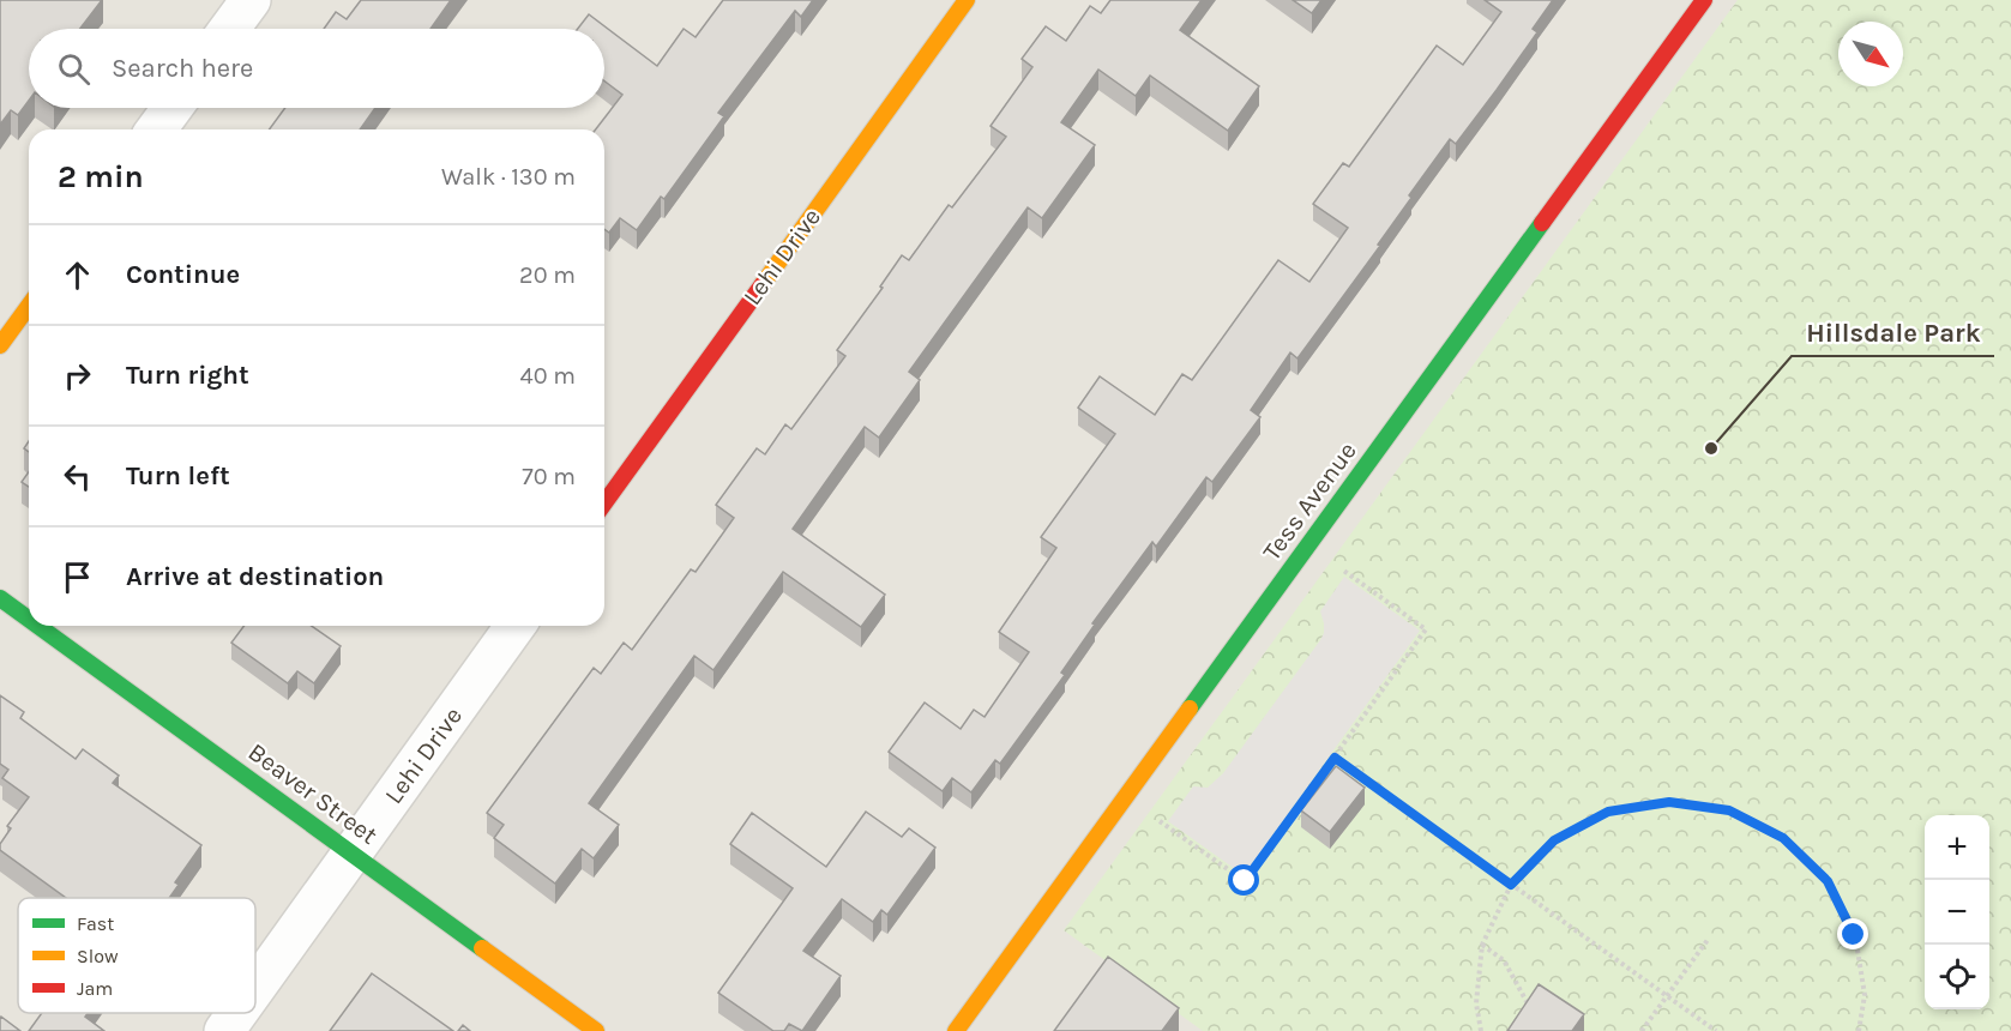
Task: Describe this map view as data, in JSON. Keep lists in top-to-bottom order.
{
  "streets": {
    "street": ["Lehi Drive", "Tess Avenue", "Beaver Street"]
  },
  "crossings": [
    ["Lehi Drive", "Beaver Street"]
  ],
  "places": ["Hillsdale Park"],
  "legend": ["Fast", "Slow", "Jam"],
  "north": "bottom right",
  "page": {
    "search": "Search here",
    "heading": ["2 min", "Walk · 130 m"],
    "list": [
      ["Continue", "20 m"],
      ["Turn right", "40 m"],
      ["Turn left", "70 m"],
      "Arrive at destination"
    ],
    "map_buttons": ["+", "−"]
  }
}
